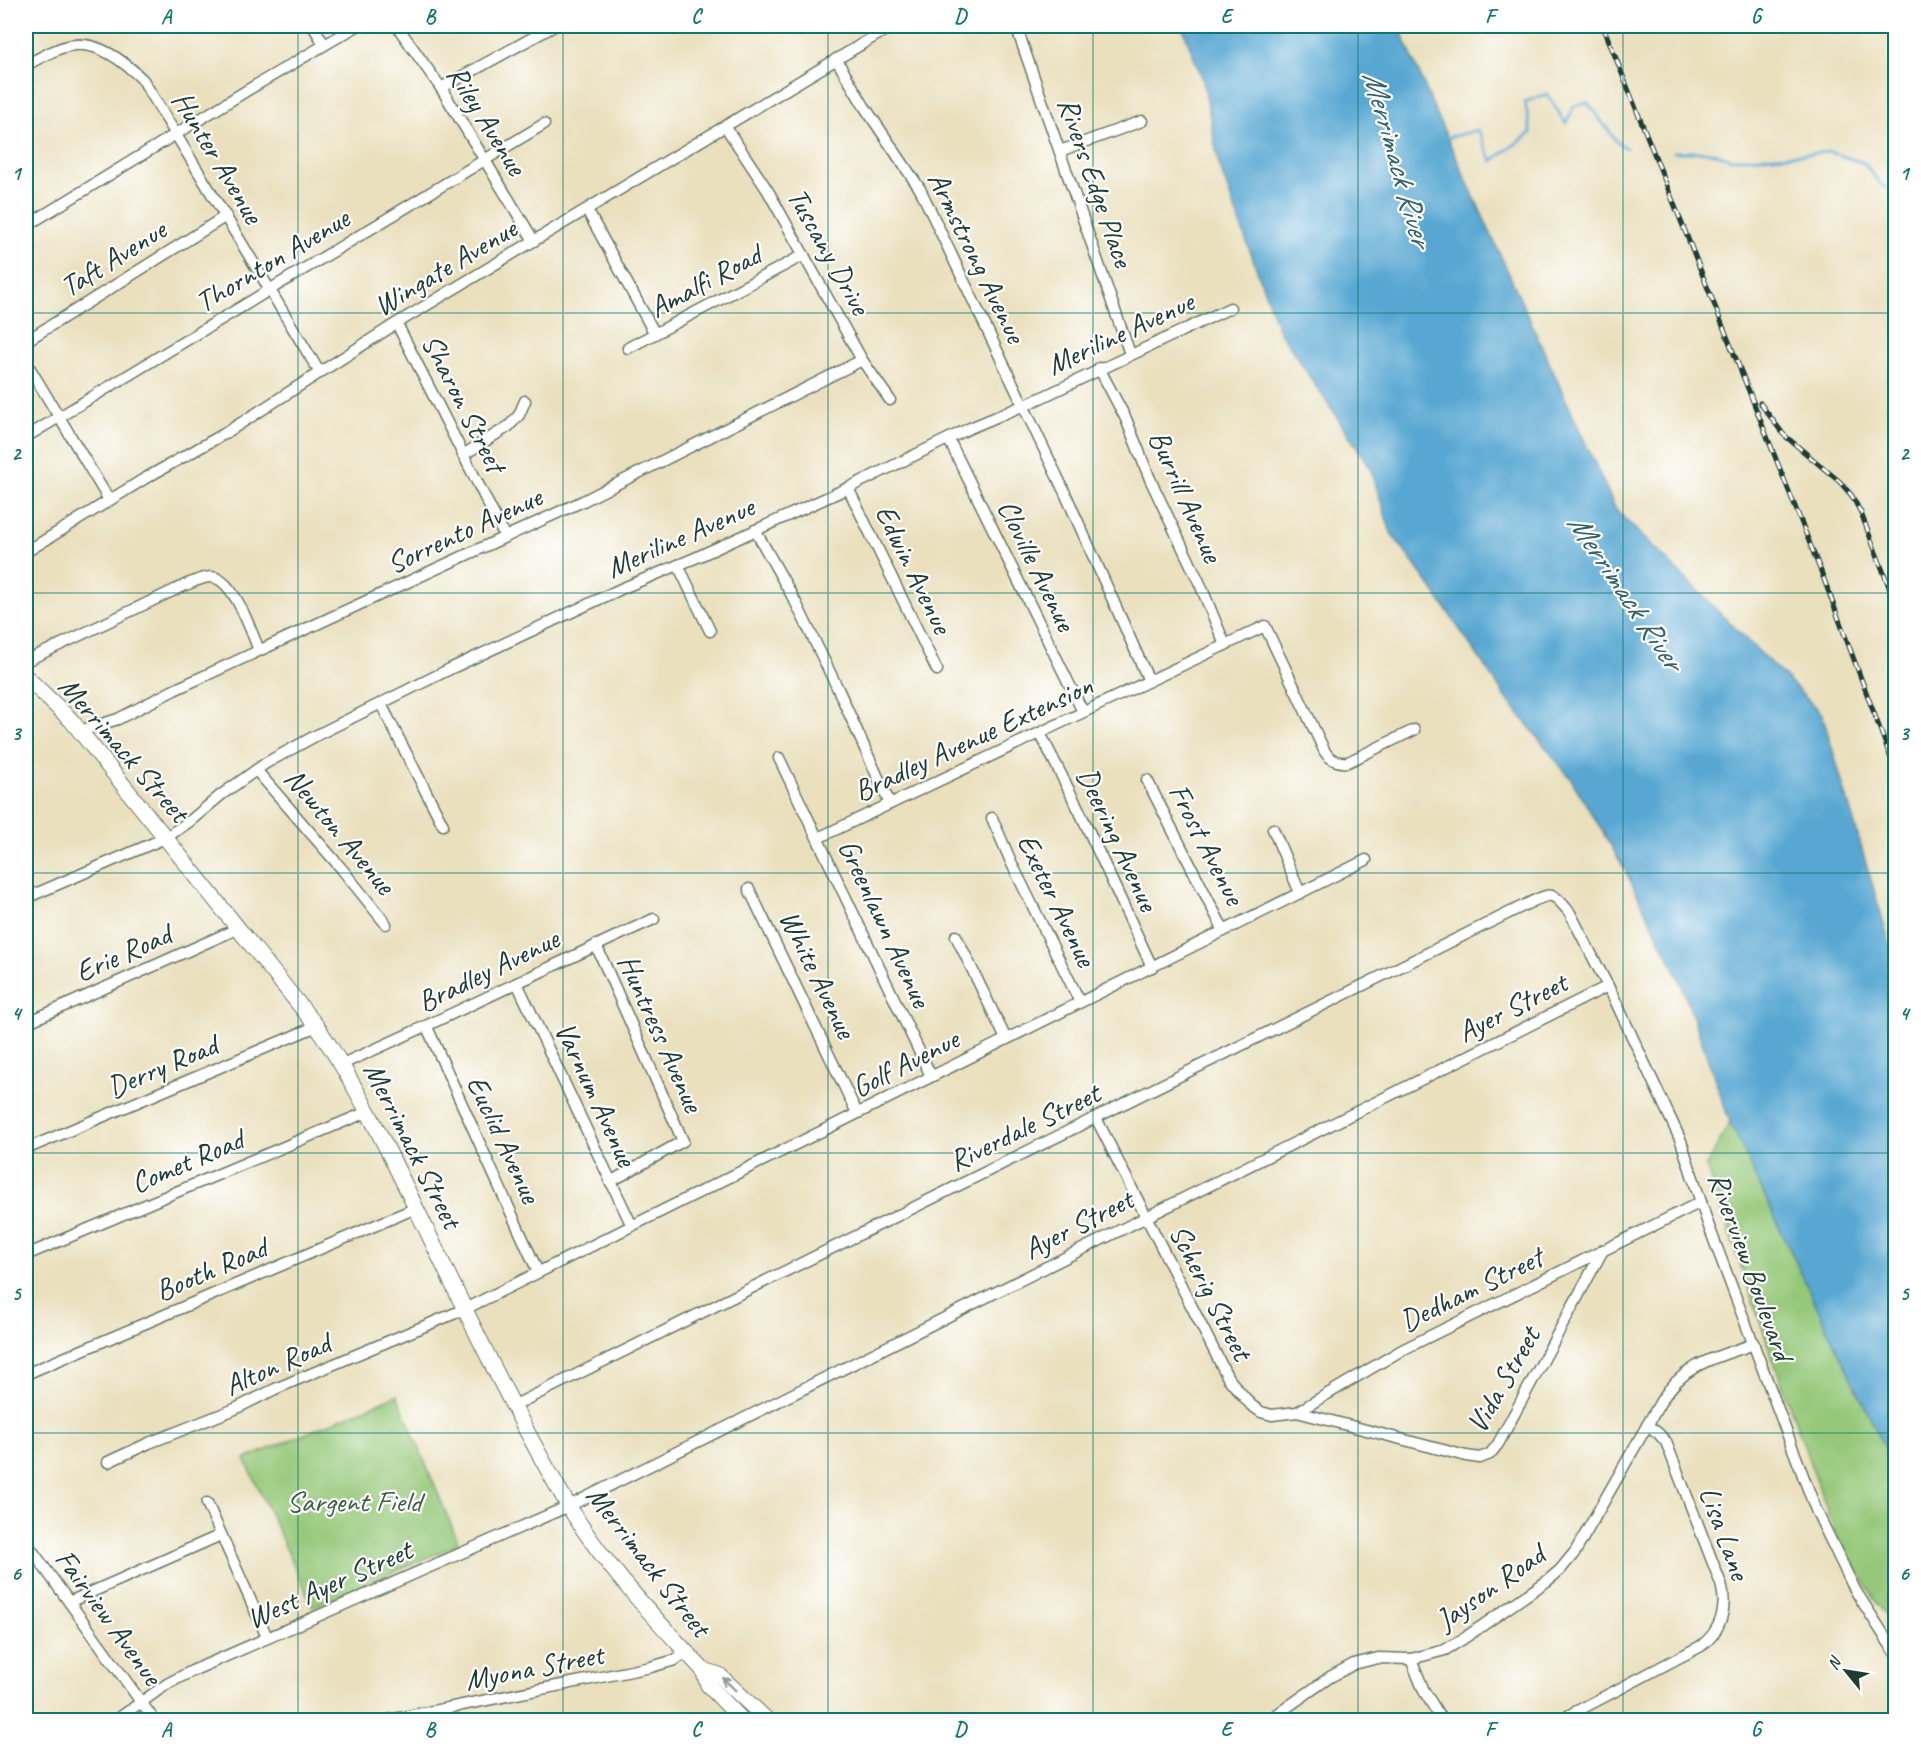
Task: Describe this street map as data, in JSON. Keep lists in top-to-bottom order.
{
  "streets": {
    "main road": ["Merrimack Street"],
    "street": [
      "Riley Avenue",
      "Hunter Avenue",
      "Rivers Edge Place",
      "Tuscany Drive",
      "Armstrong Avenue",
      "Taft Avenue",
      "Thornton Avenue",
      "Wingate Avenue",
      "Amalfi Road",
      "Meriline Avenue",
      "Sharon Street",
      "Burrill Avenue",
      "Sorrento Avenue",
      "Cloville Avenue",
      "Edwin Avenue",
      "Bradley Avenue Extension",
      "Newton Avenue",
      "Deering Avenue",
      "Frost Avenue",
      "Exeter Avenue",
      "Greenlawn Avenue",
      "Erie Road",
      "Bradley Avenue",
      "White Avenue",
      "Ayer Street",
      "Huntress Avenue",
      "Golf Avenue",
      "Derry Road",
      "Varnum Avenue",
      "Riverdale Street",
      "Euclid Avenue",
      "Comet Road",
      "Riverview Boulevard",
      "Booth Road",
      "Dedham Street",
      "Scherig Street",
      "Alton Road",
      "Vida Street",
      "Lisa Lane",
      "West Ayer Street",
      "Jayson Road",
      "Fairview Avenue",
      "Myona Street"
    ]
  },
  "crossings": [
    ["Riley Avenue", "Thornton Avenue"],
    ["Riley Avenue", "Wingate Avenue"],
    ["Hunter Avenue", "Taft Avenue"],
    ["Hunter Avenue", "Thornton Avenue"],
    ["Hunter Avenue", "Wingate Avenue"],
    ["Rivers Edge Place", "Meriline Avenue"],
    ["Tuscany Drive", "Wingate Avenue"],
    ["Tuscany Drive", "Amalfi Road"],
    ["Tuscany Drive", "Sorrento Avenue"],
    ["Armstrong Avenue", "Wingate Avenue"],
    ["Armstrong Avenue", "Meriline Avenue"],
    ["Armstrong Avenue", "Bradley Avenue Extension"],
    ["Wingate Avenue", "Sharon Street"],
    ["Meriline Avenue", "Burrill Avenue"],
    ["Meriline Avenue", "Cloville Avenue"],
    ["Meriline Avenue", "Edwin Avenue"],
    ["Meriline Avenue", "Merrimack Street"],
    ["Meriline Avenue", "Newton Avenue"],
    ["Sharon Street", "Sorrento Avenue"],
    ["Sorrento Avenue", "Merrimack Street"],
    ["Cloville Avenue", "Bradley Avenue Extension"],
    ["Bradley Avenue Extension", "Deering Avenue"],
    ["Bradley Avenue Extension", "Greenlawn Avenue"],
    ["Merrimack Street", "Erie Road"],
    ["Merrimack Street", "Bradley Avenue"],
    ["Merrimack Street", "Ayer Street"],
    ["Merrimack Street", "Golf Avenue"],
    ["Merrimack Street", "Derry Road"],
    ["Merrimack Street", "Riverdale Street"],
    ["Merrimack Street", "Comet Road"],
    ["Merrimack Street", "Booth Road"],
    ["Merrimack Street", "Alton Road"],
    ["Merrimack Street", "West Ayer Street"],
    ["Merrimack Street", "Myona Street"],
    ["Deering Avenue", "Golf Avenue"],
    ["Frost Avenue", "Golf Avenue"],
    ["Exeter Avenue", "Golf Avenue"],
    ["Greenlawn Avenue", "Golf Avenue"],
    ["Bradley Avenue", "Huntress Avenue"],
    ["Bradley Avenue", "Varnum Avenue"],
    ["Bradley Avenue", "Euclid Avenue"],
    ["White Avenue", "Golf Avenue"],
    ["Ayer Street", "Riverview Boulevard"],
    ["Ayer Street", "Scherig Street"],
    ["Ayer Street", "West Ayer Street"],
    ["Huntress Avenue", "Varnum Avenue"],
    ["Golf Avenue", "Varnum Avenue"],
    ["Golf Avenue", "Euclid Avenue"],
    ["Golf Avenue", "Alton Road"],
    ["Riverdale Street", "Riverview Boulevard"],
    ["Riverdale Street", "Scherig Street"],
    ["Riverview Boulevard", "Dedham Street"],
    ["Riverview Boulevard", "Jayson Road"],
    ["Dedham Street", "Scherig Street"],
    ["Dedham Street", "Vida Street"],
    ["Lisa Lane", "Jayson Road"],
    ["West Ayer Street", "Fairview Avenue"]
  ],
  "water": ["Merrimack River"],
  "parks": ["Sargent Field"],
  "north": "top left",
  "grid": {
    "columns": [
      "A",
      "B",
      "C",
      "D",
      "E",
      "F",
      "G"
    ],
    "rows": [
      "1",
      "2",
      "3",
      "4",
      "5",
      "6"
    ]
  }
}
